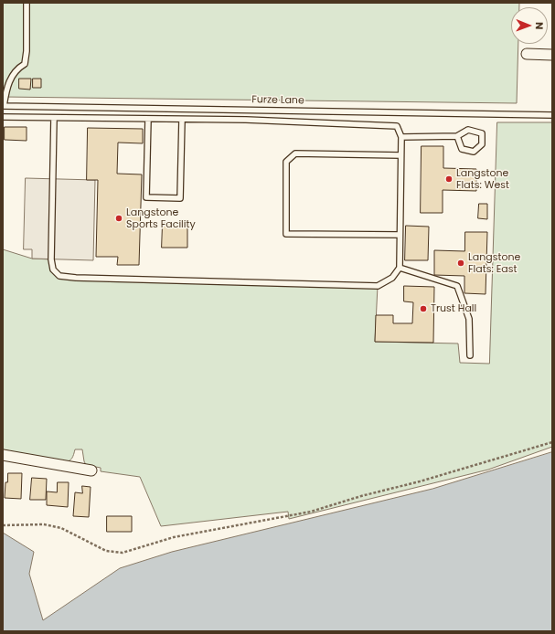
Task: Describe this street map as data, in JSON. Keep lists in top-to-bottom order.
{
  "streets": {
    "lane": ["Furze Lane"]
  },
  "places": [
    "Langstone Flats: West",
    "Langstone Sports Facility",
    "Langstone Flats: East",
    "Trust Hall"
  ],
  "north": "right"
}
